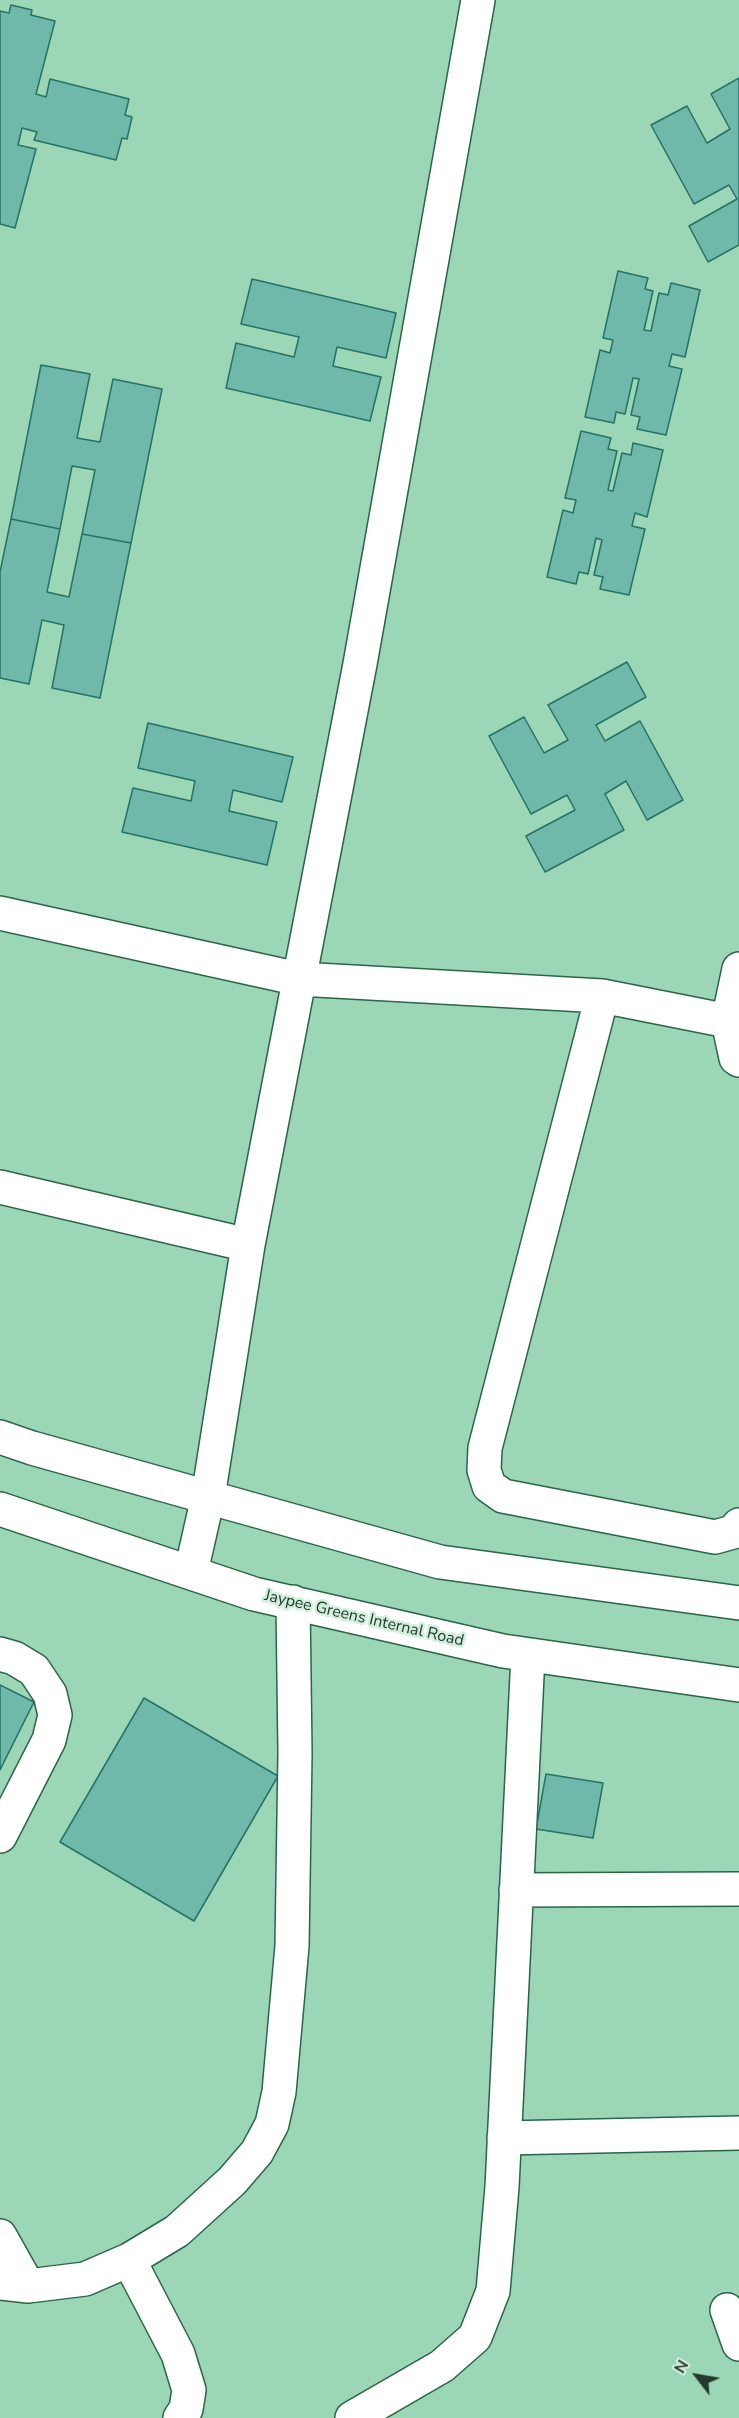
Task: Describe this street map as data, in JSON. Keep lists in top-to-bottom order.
{
  "streets": {
    "street": ["Jaypee Greens Internal Road"]
  },
  "north": "top left"
}
